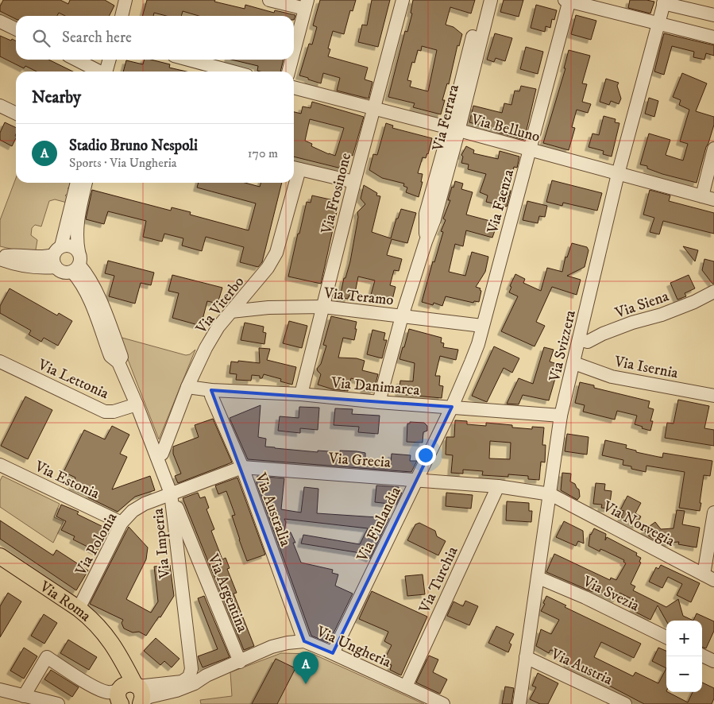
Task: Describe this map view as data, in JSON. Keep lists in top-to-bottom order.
{
  "streets": {
    "main road": ["Via Roma"],
    "street": [
      "Via Ferrara",
      "Via Belluno",
      "Via Frosinone",
      "Via Faenza",
      "Via Teramo",
      "Via Siena",
      "Via Viterbo",
      "Via Svizzera",
      "Via Isernia",
      "Via Lettonia",
      "Via Danimarca",
      "Via Grecia",
      "Via Estonia",
      "Via Australia",
      "Via Norvegia",
      "Via Finlandia",
      "Via Polonia",
      "Via Imperia",
      "Via Turchia",
      "Via Argentina",
      "Via Svezia",
      "Via Ungheria",
      "Via Austria"
    ]
  },
  "crossings": [
    ["Via Ferrara", "Via Belluno"],
    ["Via Ferrara", "Via Teramo"],
    ["Via Ferrara", "Via Danimarca"],
    ["Via Belluno", "Via Frosinone"],
    ["Via Belluno", "Via Faenza"],
    ["Via Belluno", "Via Svizzera"],
    ["Via Frosinone", "Via Teramo"],
    ["Via Frosinone", "Via Danimarca"],
    ["Via Faenza", "Via Teramo"],
    ["Via Faenza", "Via Danimarca"],
    ["Via Faenza", "Via Finlandia"],
    ["Via Teramo", "Via Viterbo"],
    ["Via Siena", "Via Svizzera"],
    ["Via Viterbo", "Via Danimarca"],
    ["Via Viterbo", "Via Imperia"],
    ["Via Svizzera", "Via Isernia"],
    ["Via Svizzera", "Via Danimarca"],
    ["Via Svizzera", "Via Grecia"],
    ["Via Svizzera", "Via Norvegia"],
    ["Via Svizzera", "Via Svezia"],
    ["Via Svizzera", "Via Austria"],
    ["Via Lettonia", "Via Imperia"],
    ["Via Danimarca", "Via Australia"],
    ["Via Danimarca", "Via Finlandia"],
    ["Via Grecia", "Via Australia"],
    ["Via Grecia", "Via Norvegia"],
    ["Via Grecia", "Via Finlandia"],
    ["Via Grecia", "Via Polonia"],
    ["Via Grecia", "Via Imperia"],
    ["Via Grecia", "Via Turchia"],
    ["Via Grecia", "Via Argentina"],
    ["Via Estonia", "Via Polonia"],
    ["Via Australia", "Via Ungheria"],
    ["Via Finlandia", "Via Ungheria"],
    ["Via Polonia", "Via Imperia"],
    ["Via Polonia", "Via Argentina"],
    ["Via Polonia", "Via Roma"],
    ["Via Imperia", "Via Argentina"],
    ["Via Turchia", "Via Ungheria"],
    ["Via Argentina", "Via Ungheria"],
    ["Via Roma", "Via Ungheria"]
  ],
  "page": {
    "search": "Search here",
    "heading": "Nearby",
    "list": [
      {
        "mark": "A",
        "name": "Stadio Bruno Nespoli",
        "note": "Sports · Via Ungheria",
        "value": "170 m"
      }
    ],
    "map_buttons": ["+", "−"],
    "pins": "A"
  }
}
